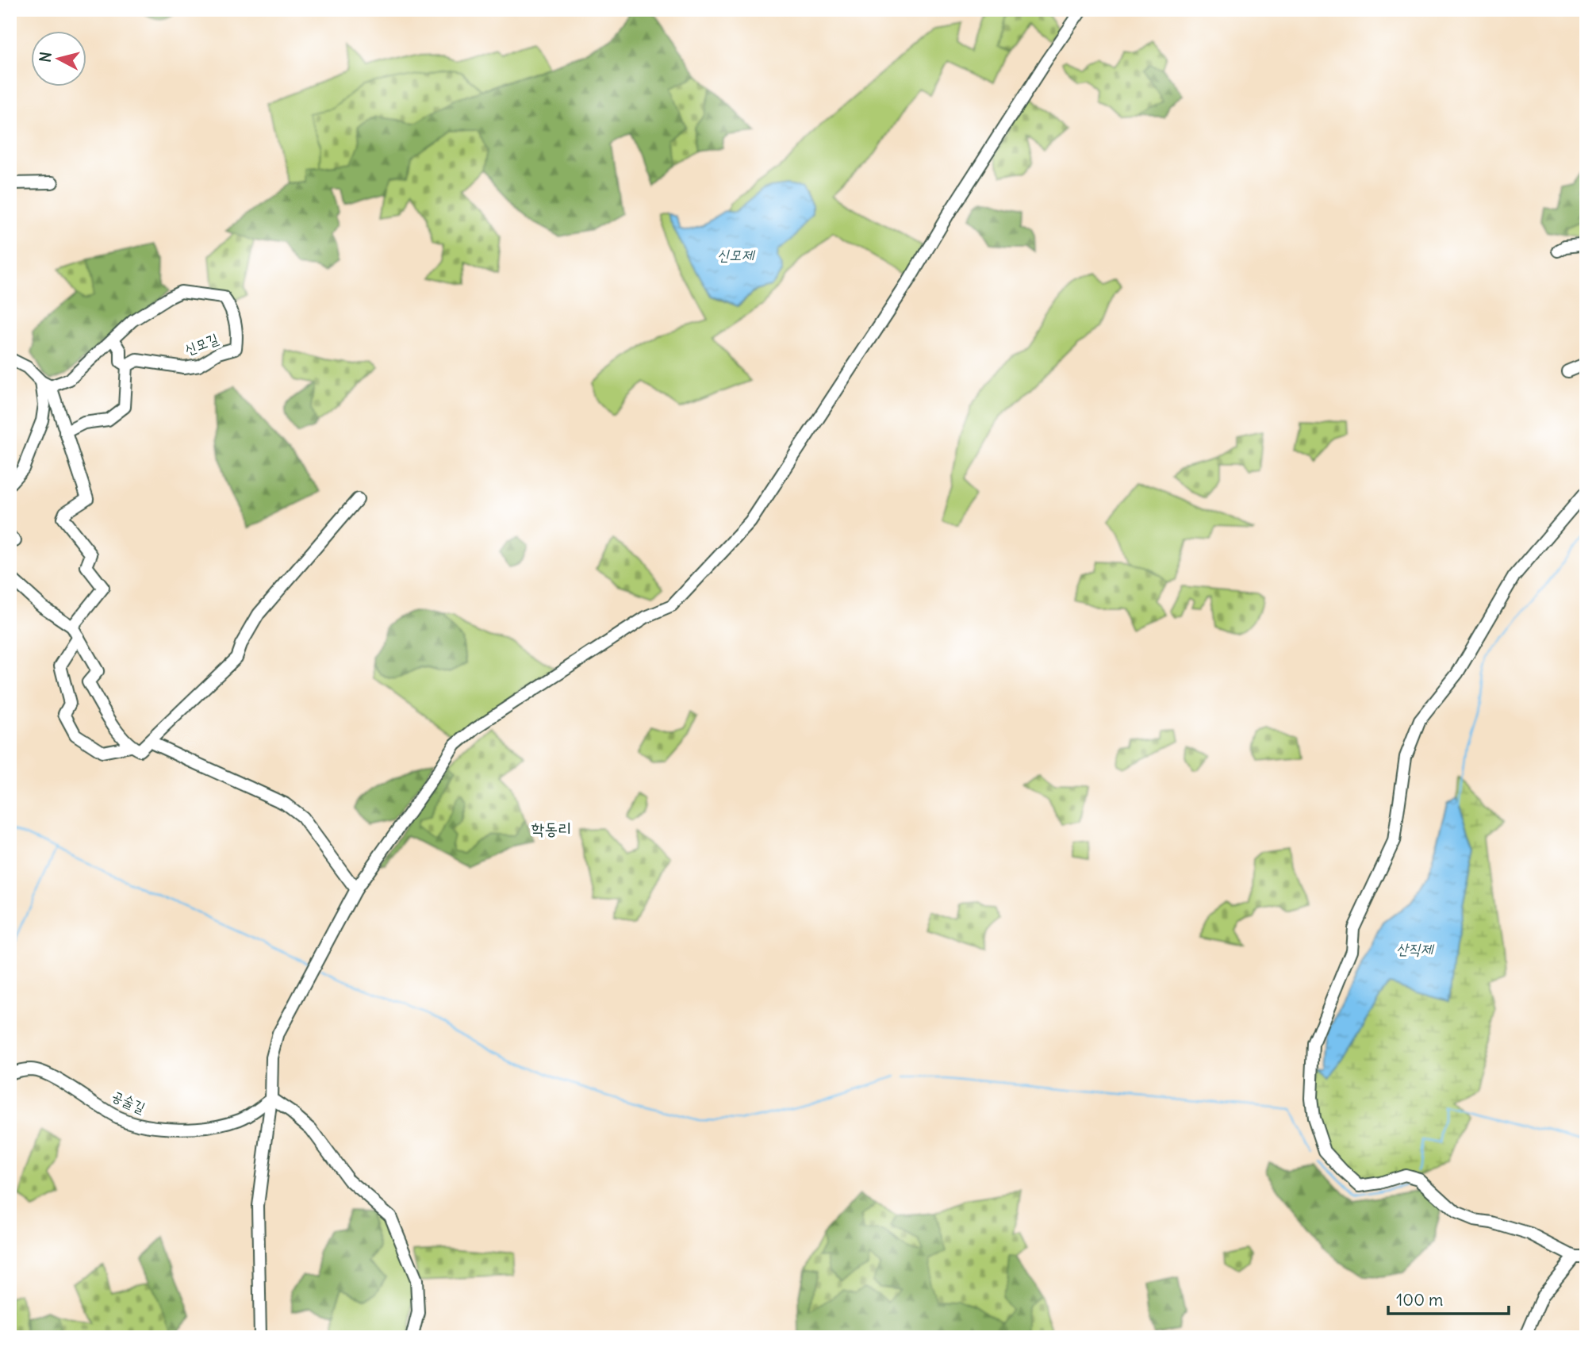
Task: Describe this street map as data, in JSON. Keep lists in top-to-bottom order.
{
  "streets": {
    "street": ["신모길", "공술길"]
  },
  "districts": ["학동리"],
  "water": ["신모제", "산직제"],
  "scale_bar": "100 m",
  "north": "left"
}
